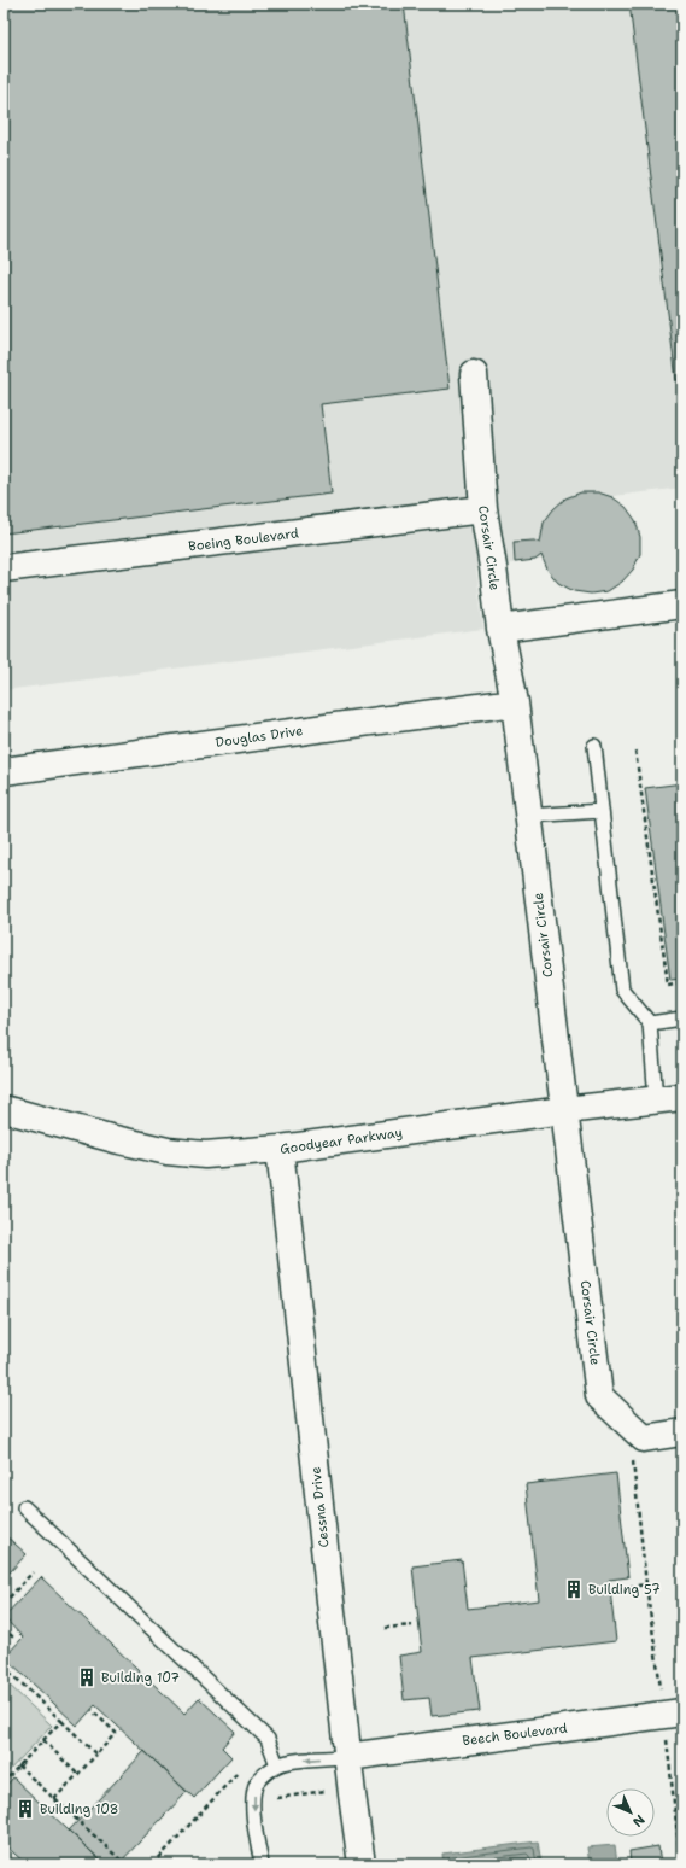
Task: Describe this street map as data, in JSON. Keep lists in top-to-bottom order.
{
  "streets": {
    "street": [
      "Boeing Boulevard",
      "Corsair Circle",
      "Douglas Drive",
      "Goodyear Parkway",
      "Cessna Drive",
      "Beech Boulevard"
    ]
  },
  "crossings": [
    ["Boeing Boulevard", "Corsair Circle"],
    ["Corsair Circle", "Douglas Drive"],
    ["Corsair Circle", "Goodyear Parkway"],
    ["Goodyear Parkway", "Cessna Drive"],
    ["Cessna Drive", "Beech Boulevard"]
  ],
  "places": {
    "building": ["Building 57", "Building 107", "Building 108"]
  },
  "north": "bottom right"
}
